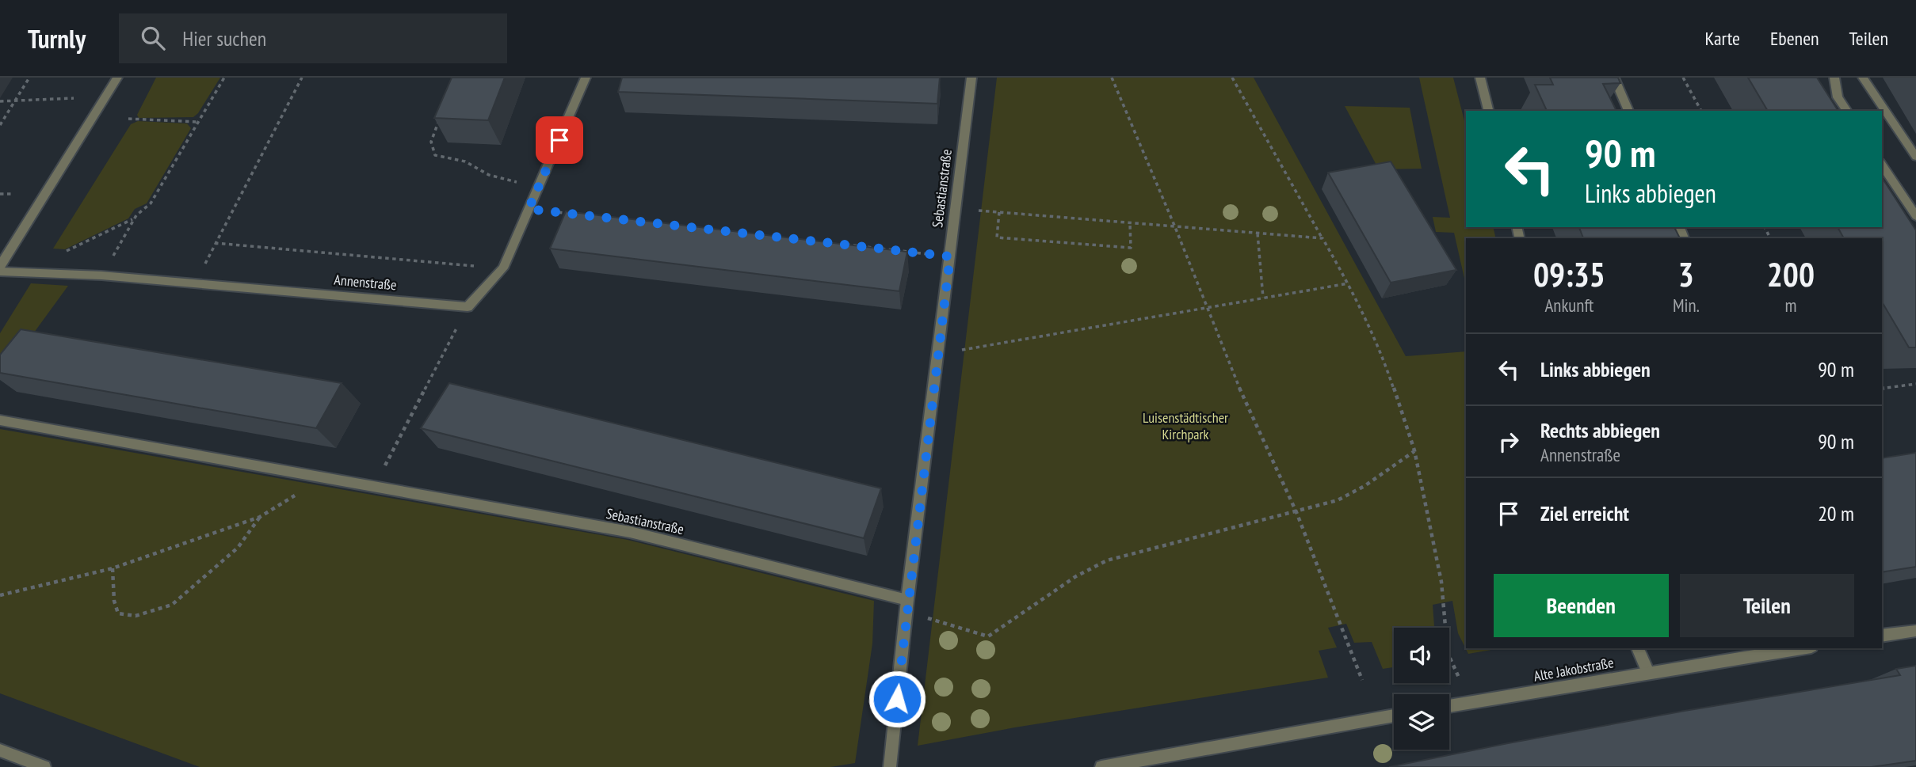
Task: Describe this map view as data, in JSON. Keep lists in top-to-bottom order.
{
  "streets": {
    "street": ["Sebastianstraße", "Annenstraße", "Alte Jakobstraße"]
  },
  "parks": ["Luisenstädtischer Kirchpark"],
  "page": {
    "header": "Turnly",
    "search": "Hier suchen",
    "nav": ["Karte", "Ebenen", "Teilen"],
    "turn": ["90 m", "Links abbiegen"],
    "eta": [
      "09:35",
      "Ankunft",
      "3",
      "Min.",
      "200",
      "m"
    ],
    "list": [
      {
        "name": "Links abbiegen",
        "value": "90 m"
      },
      {
        "name": "Rechts abbiegen",
        "note": "Annenstraße",
        "value": "90 m"
      },
      {
        "name": "Ziel erreicht",
        "value": "20 m"
      }
    ],
    "buttons": ["Beenden", "Teilen"]
  }
}
